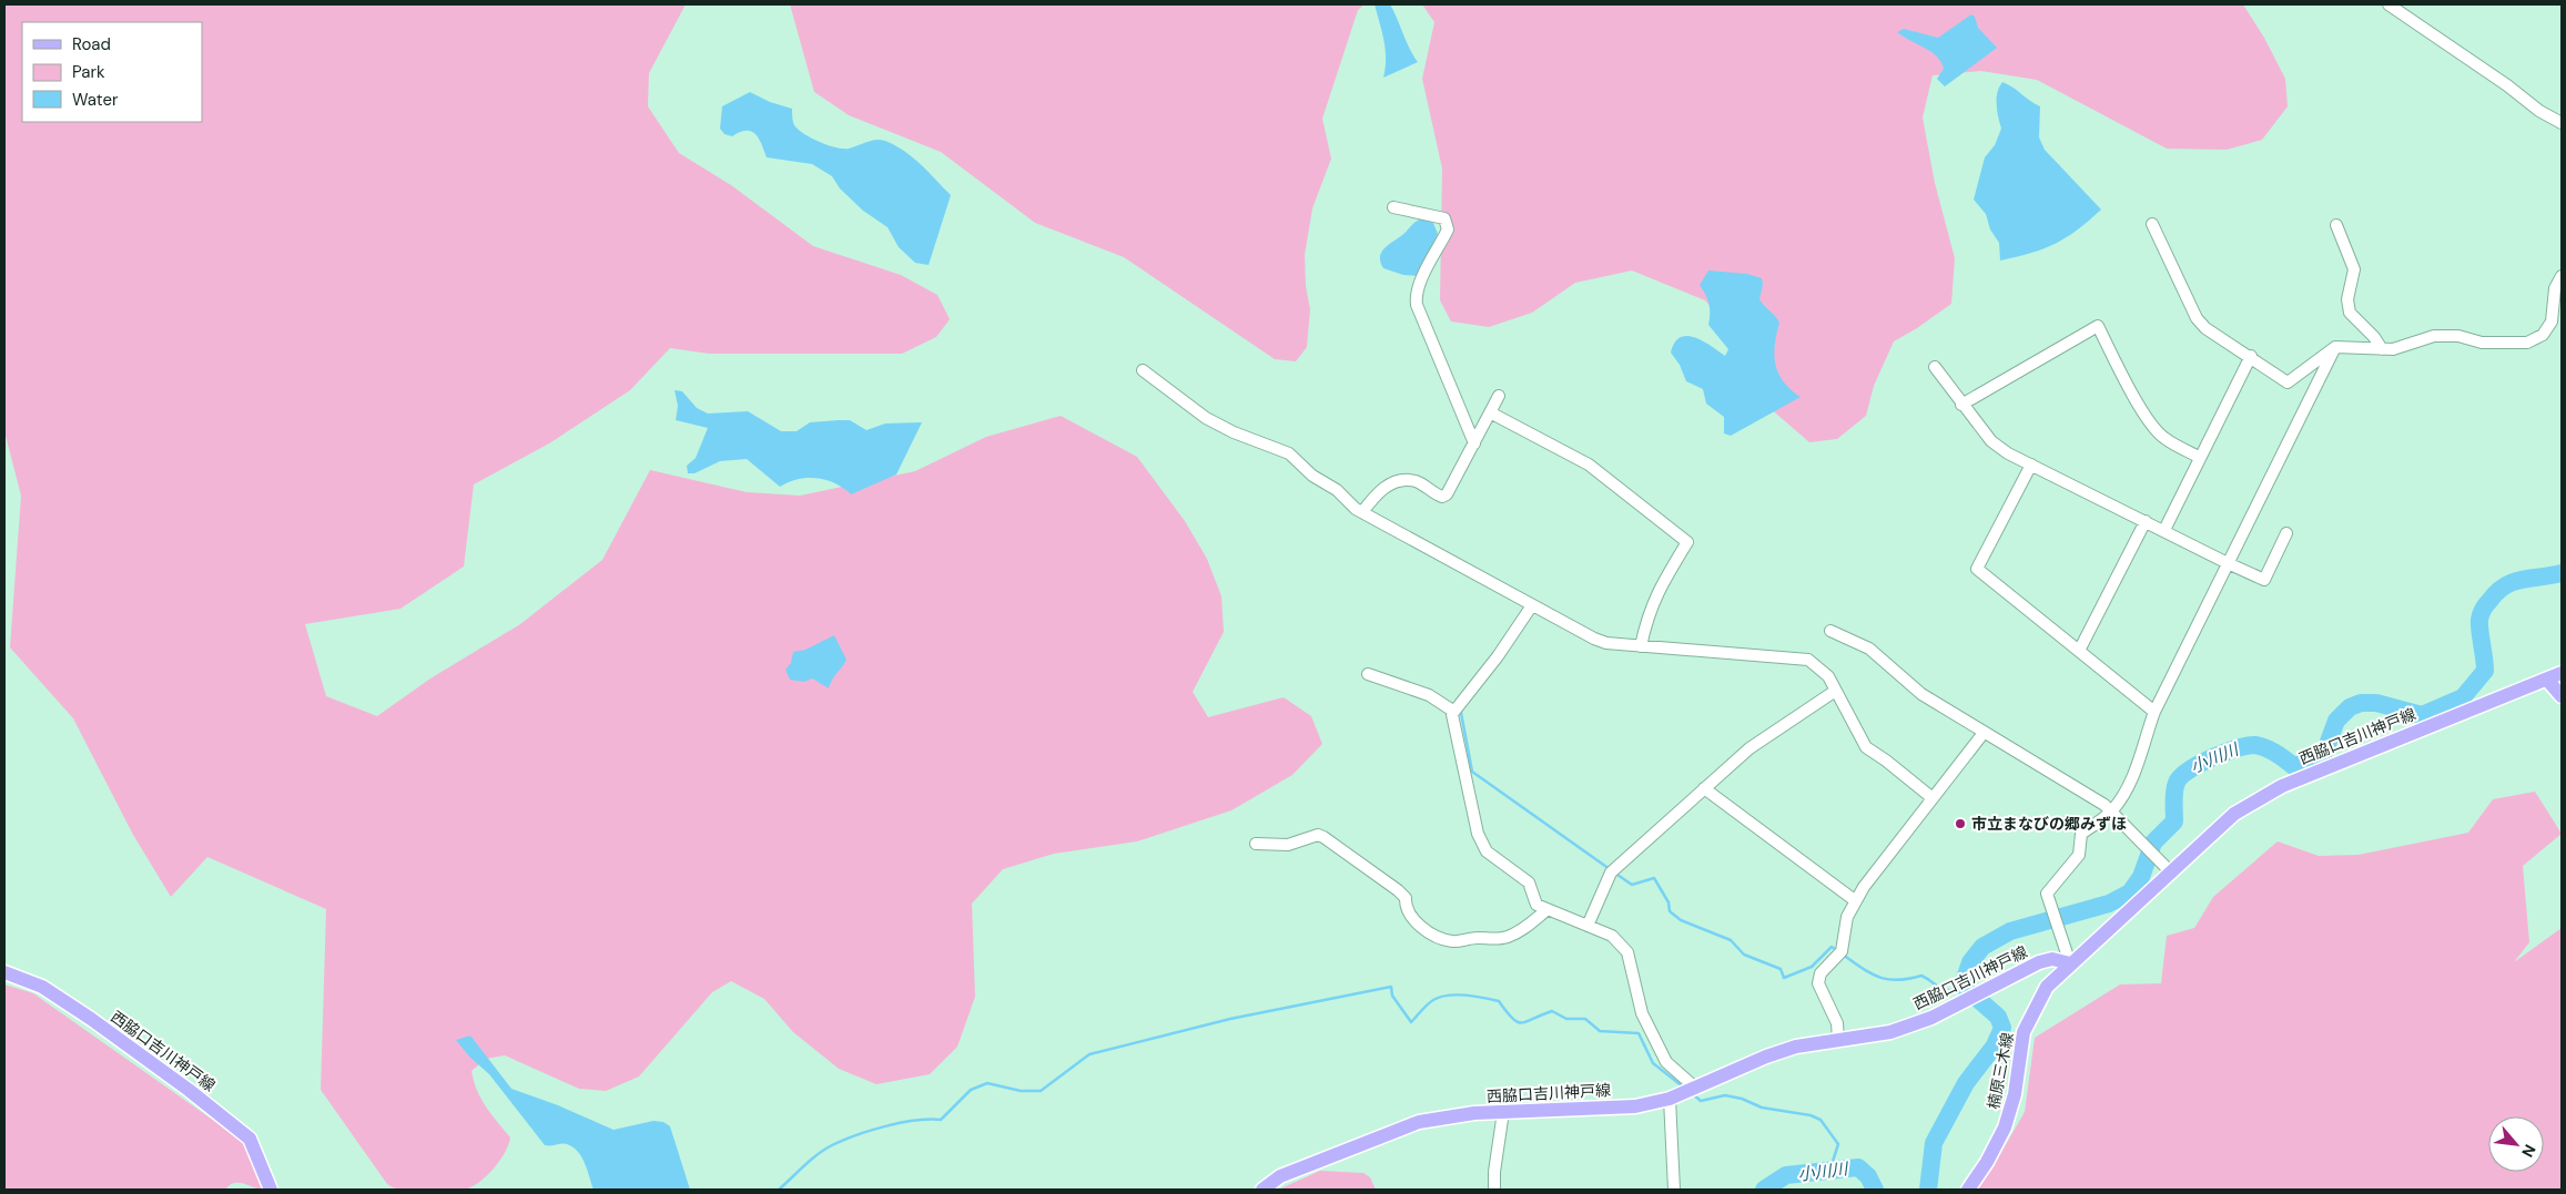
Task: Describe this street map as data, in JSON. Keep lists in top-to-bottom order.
{
  "streets": {
    "main road": ["西脇口吉川神戸線", "楠原三木線"]
  },
  "crossings": [
    ["西脇口吉川神戸線", "楠原三木線"]
  ],
  "water": ["小川川"],
  "places": ["市立まなびの郷みずほ"],
  "legend": ["Road", "Park", "Water"],
  "north": "bottom right"
}
